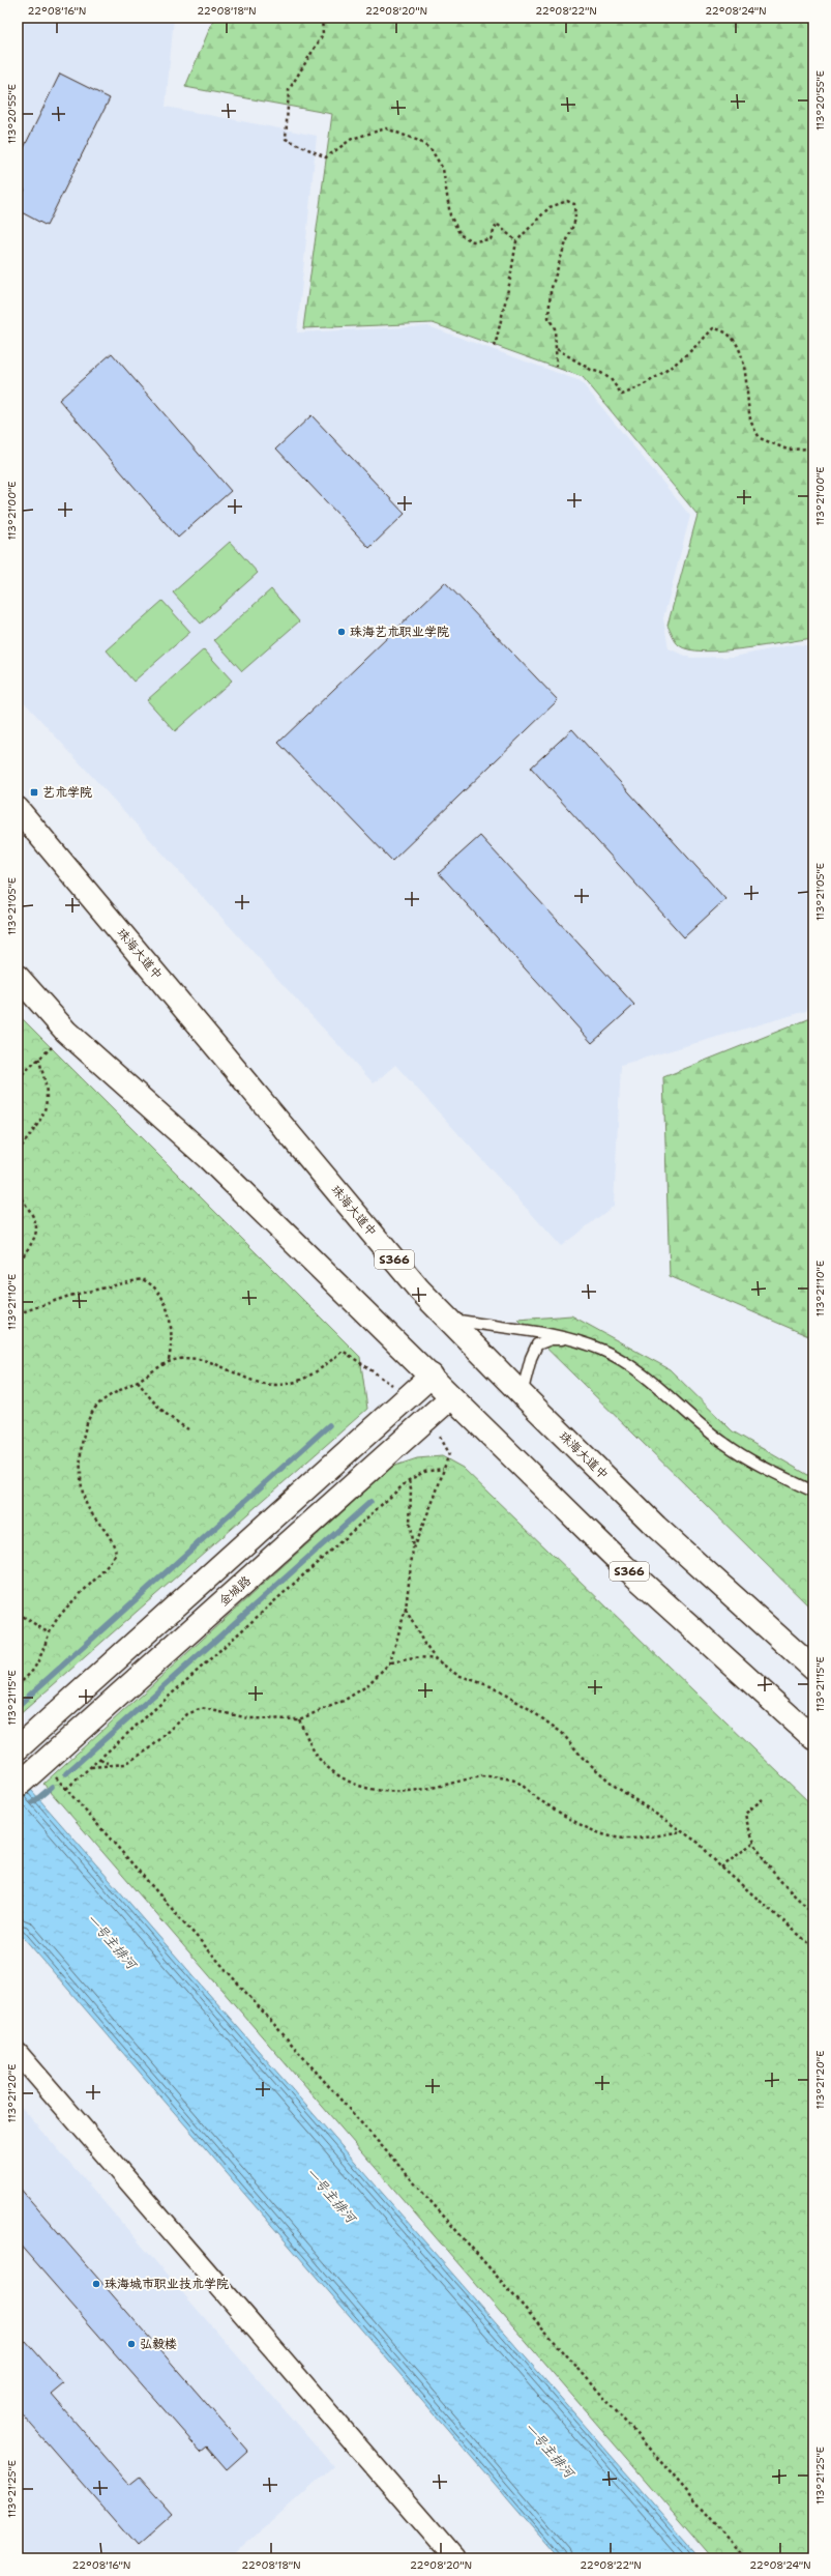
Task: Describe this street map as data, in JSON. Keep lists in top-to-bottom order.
{
  "streets": {
    "main road": ["珠海大道中", "S366", "金城路"]
  },
  "crossings": [
    ["S366", "金城路"]
  ],
  "water": ["一号主排河"],
  "places": {
    "other": ["珠海艺术职业学院", "珠海城市职业技术学院", "弘毅楼"],
    "transit": ["艺术学院"]
  },
  "coordinates": [
    "22°08'16\"N",
    "22°08'18\"N",
    "22°08'20\"N",
    "22°08'22\"N",
    "22°08'24\"N",
    "113°20'55\"E",
    "113°21'00\"E",
    "113°21'05\"E",
    "113°21'10\"E",
    "113°21'15\"E",
    "113°21'20\"E",
    "113°21'25\"E"
  ]
}
